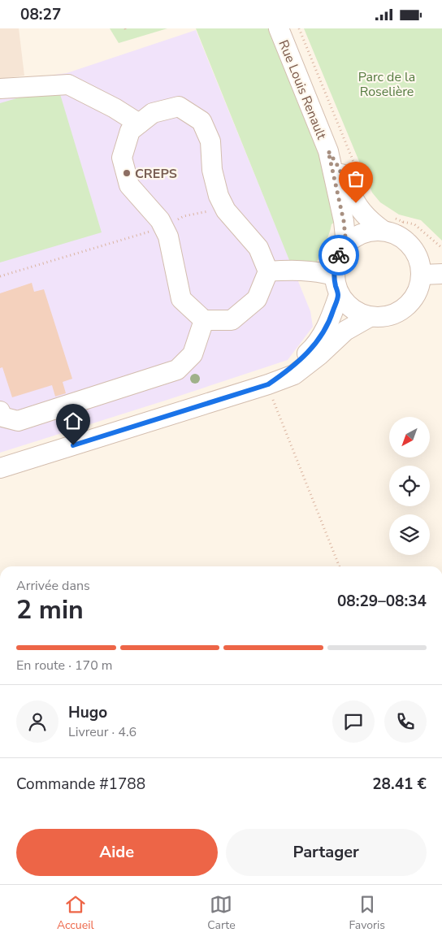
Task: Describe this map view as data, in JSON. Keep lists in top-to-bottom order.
{
  "streets": {
    "street": ["Rue Louis Renault"]
  },
  "parks": ["Parc de la Roselière"],
  "places": ["CREPS"],
  "north": "bottom left",
  "page": {
    "status": "08:27",
    "heading": ["2 min", "Arrivée dans", "08:29–08:34"],
    "panel": [
      "Hugo",
      "Livreur · 4.6",
      "Commande #1788",
      "28.41 €"
    ],
    "bar": "En route · 170 m",
    "buttons": ["Aide", "Partager"],
    "tabs": ["Accueil", "Carte", "Favoris"]
  }
}
